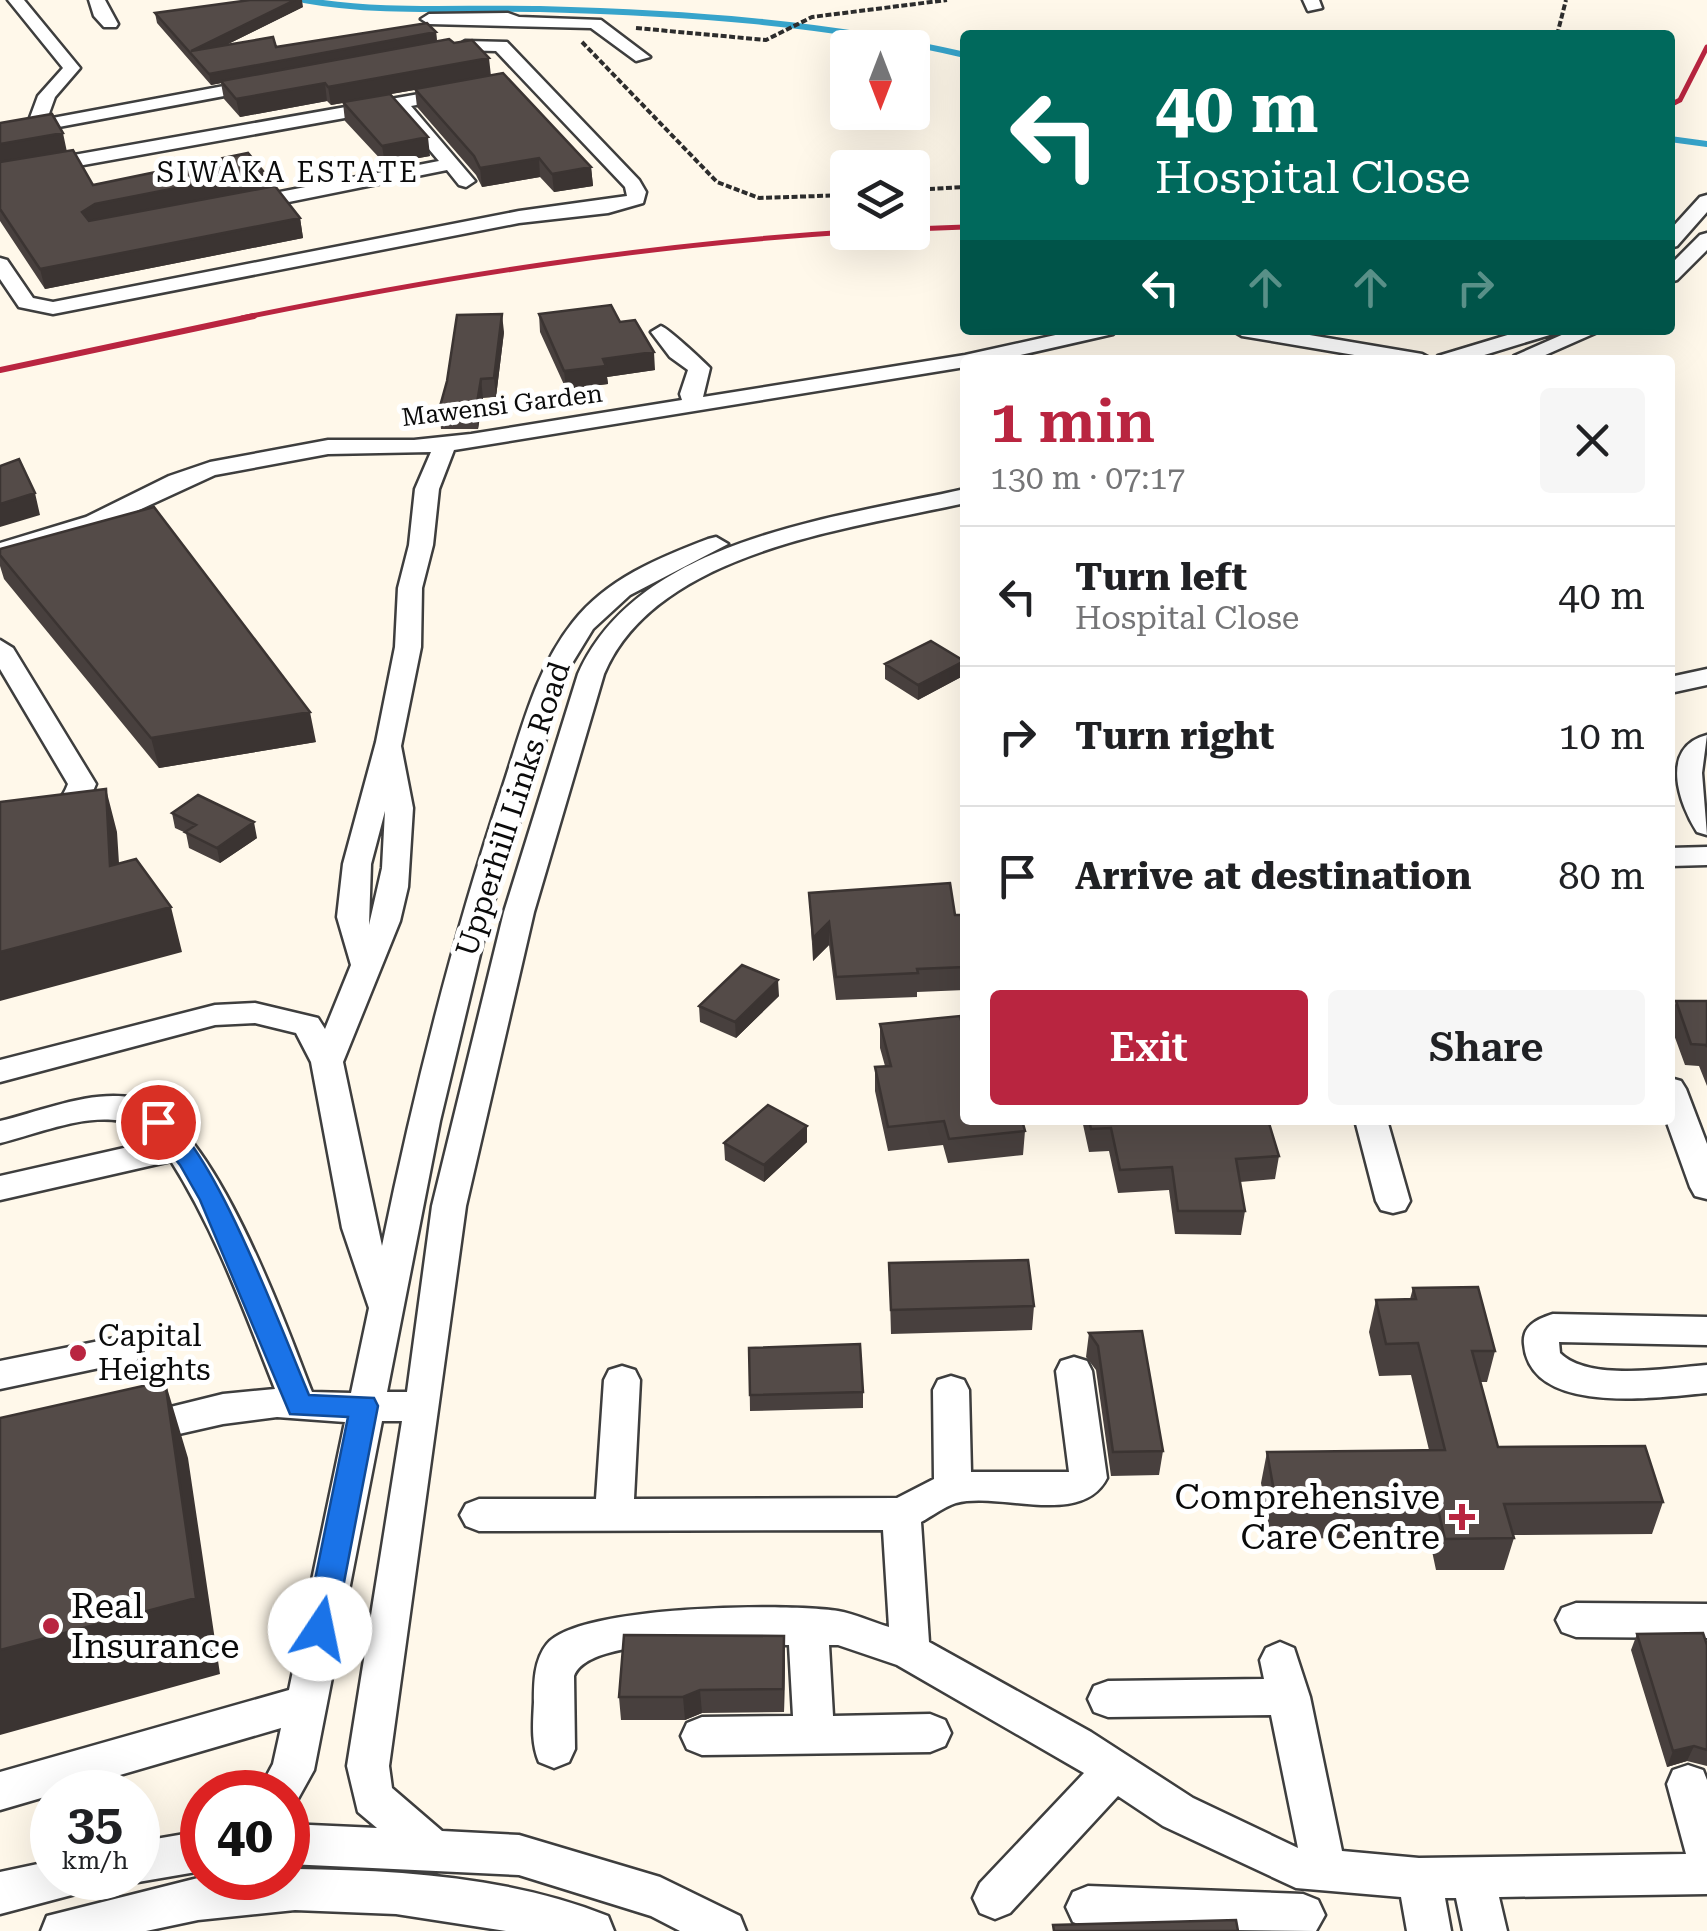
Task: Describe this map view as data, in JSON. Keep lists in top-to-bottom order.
{
  "streets": {
    "street": ["Mawensi Garden", "Upperhill Links Road"]
  },
  "districts": ["SIWAKA ESTATE"],
  "places": {
    "other": ["Capital Heights", "Real Insurance"],
    "health": ["Comprehensive Care Centre"]
  },
  "north": "bottom",
  "page": {
    "turn": ["40 m", "Hospital Close"],
    "heading": ["1 min", "130 m · 07:17"],
    "list": [
      {
        "name": "Turn left",
        "note": "Hospital Close",
        "value": "40 m"
      },
      {
        "name": "Turn right",
        "value": "10 m"
      },
      {
        "name": "Arrive at destination",
        "value": "80 m"
      }
    ],
    "buttons": ["Exit", "Share"],
    "speed": "35 km/h",
    "limit": "40"
  }
}
